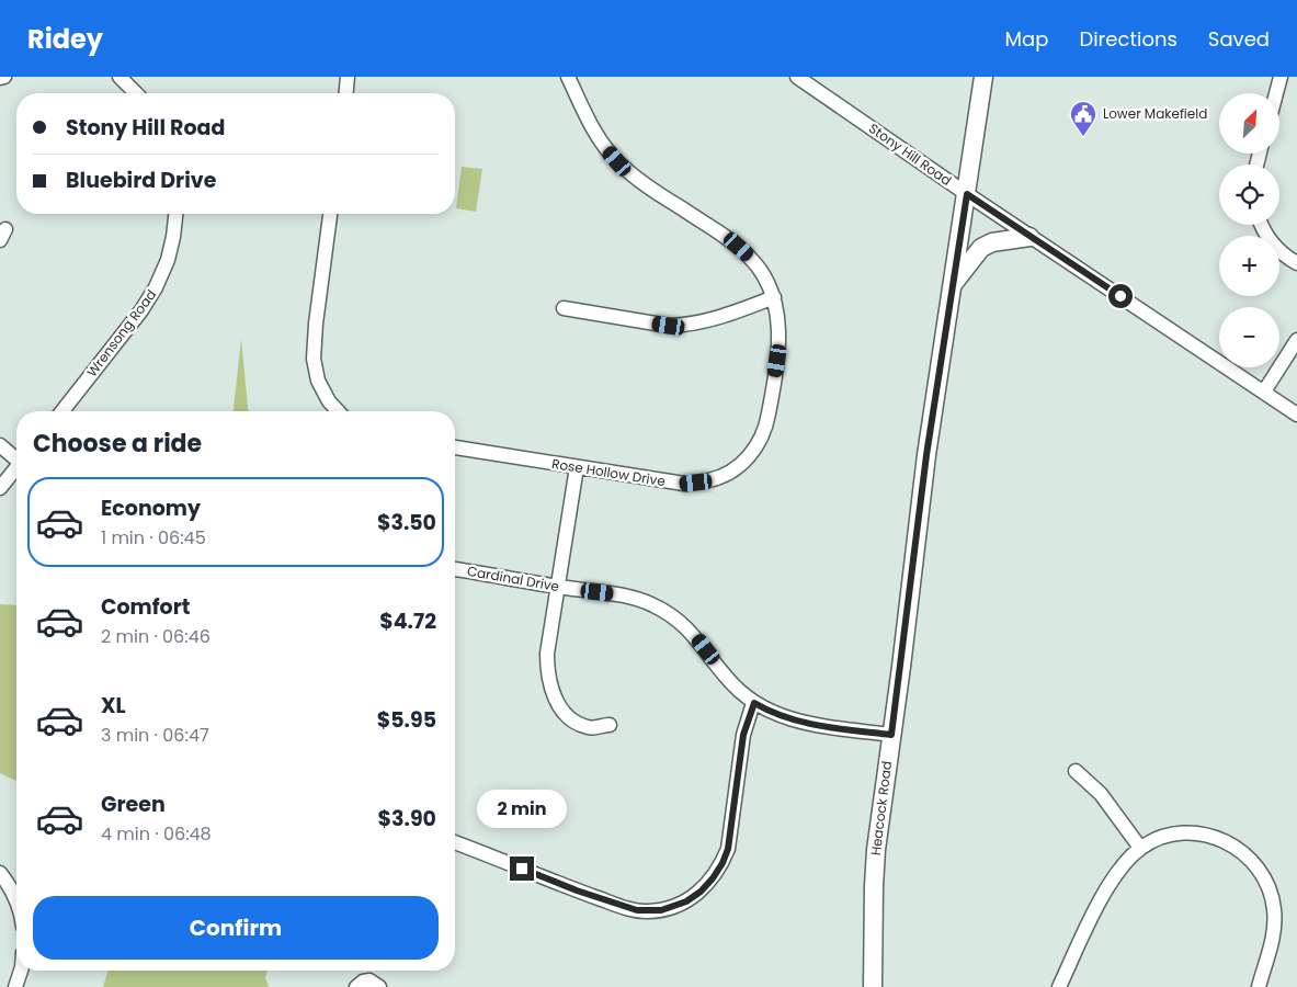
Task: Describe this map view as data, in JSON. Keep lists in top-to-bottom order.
{
  "streets": {
    "main road": ["Heacock Road"],
    "street": [
      "Stony Hill Road",
      "Wrensong Road",
      "Rose Hollow Drive",
      "Cardinal Drive"
    ]
  },
  "crossings": [
    ["Stony Hill Road", "Heacock Road"],
    ["Cardinal Drive", "Heacock Road"]
  ],
  "places": {
    "public building": ["Lower Makefield"]
  },
  "north": "top right",
  "page": {
    "header": "Ridey",
    "nav": ["Map", "Directions", "Saved"],
    "map_buttons": ["+", "−"],
    "banner": ["Stony Hill Road", "Bluebird Drive"],
    "heading": "Choose a ride",
    "list": [
      {
        "name": "Economy",
        "note": "1 min · 06:45",
        "value": "$3.50"
      },
      {
        "name": "Comfort",
        "note": "2 min · 06:46",
        "value": "$4.72"
      },
      {
        "name": "XL",
        "note": "3 min · 06:47",
        "value": "$5.95"
      },
      {
        "name": "Green",
        "note": "4 min · 06:48",
        "value": "$3.90"
      }
    ],
    "bubble": "2 min",
    "buttons": "Confirm"
  }
}
